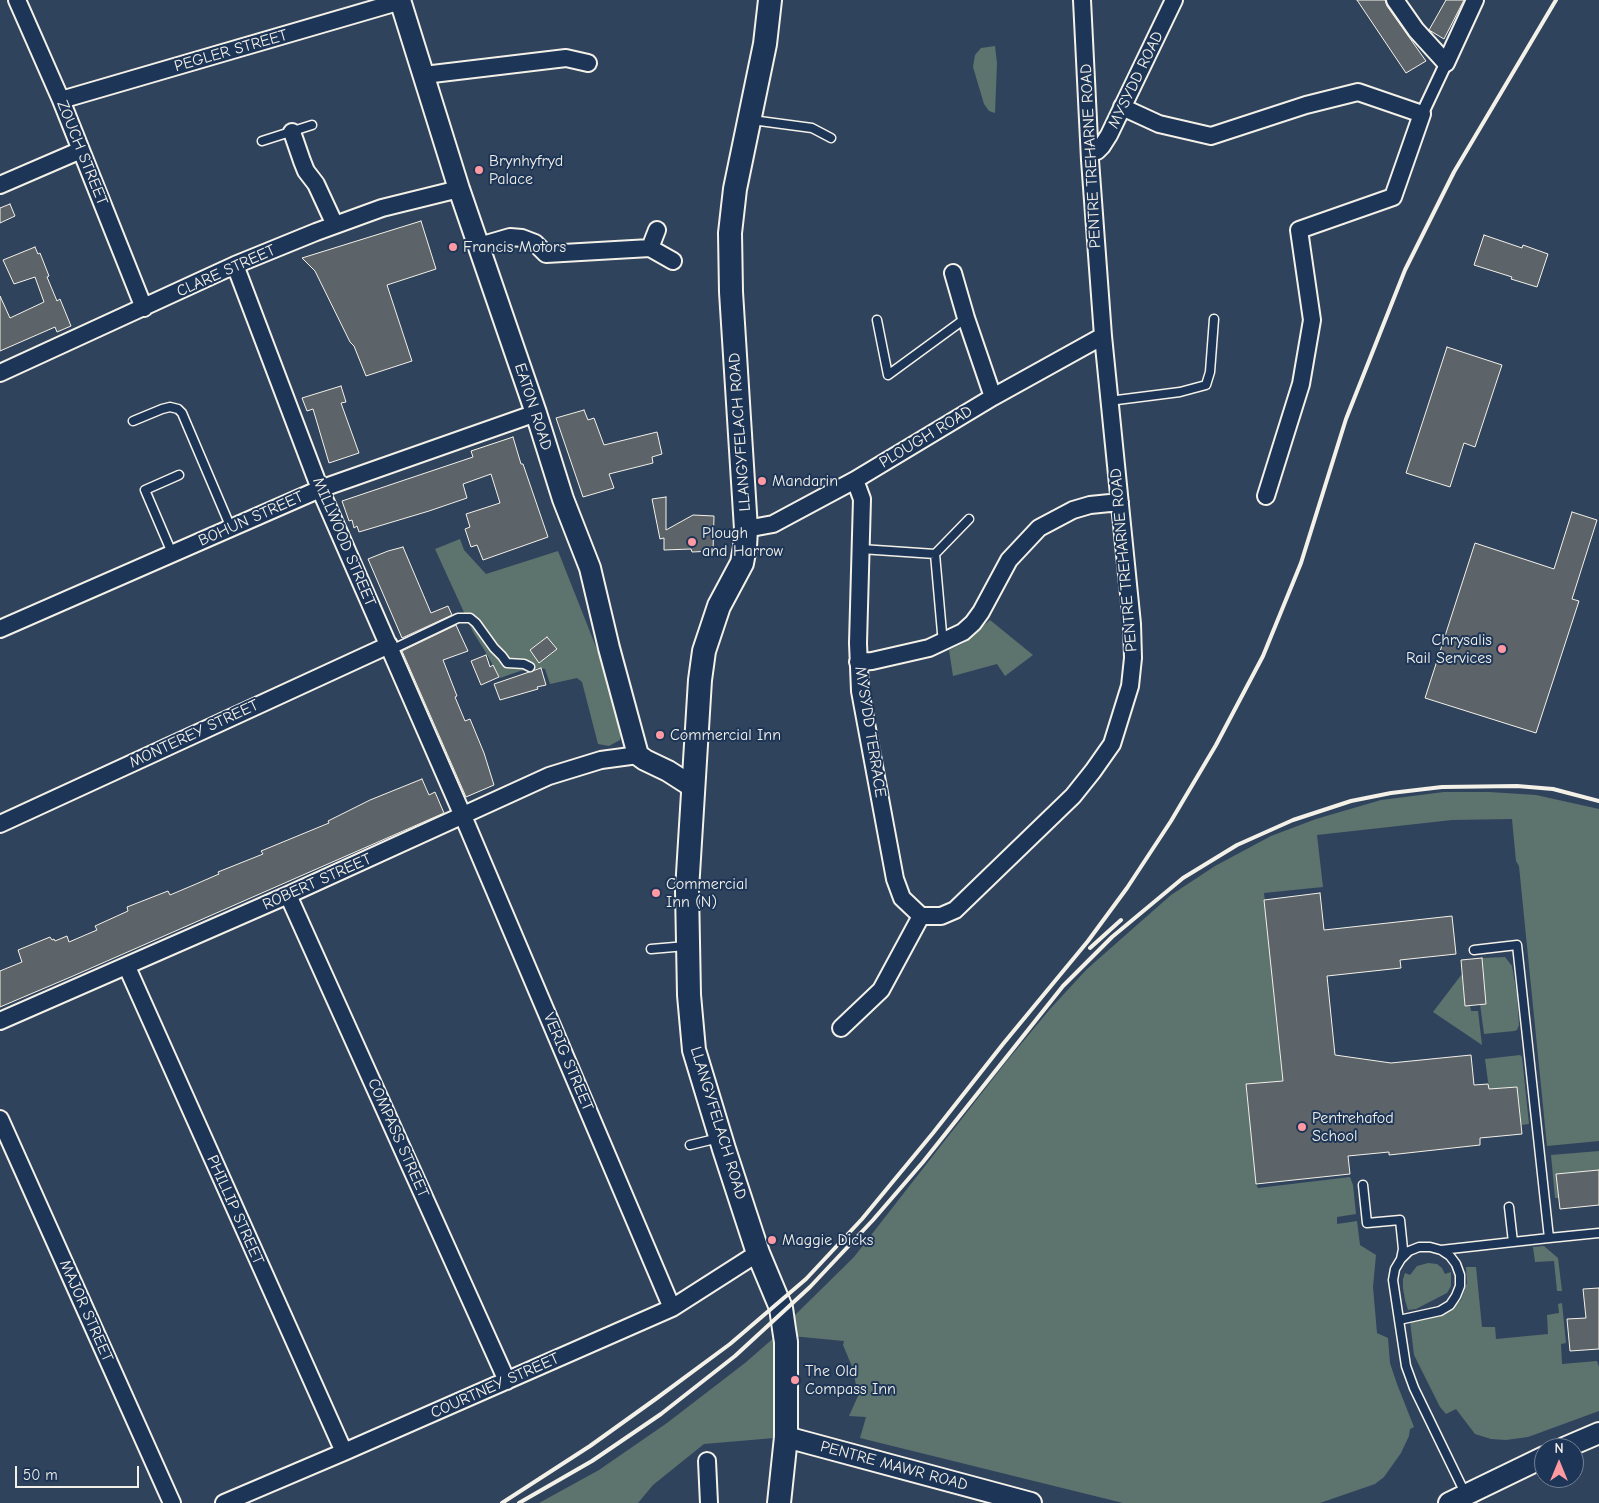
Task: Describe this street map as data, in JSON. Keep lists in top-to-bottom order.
{
  "streets": {
    "main road": ["LLANGYFELACH ROAD"],
    "street": [
      "PEGLER STREET",
      "MYSYDD ROAD",
      "ZOUCH STREET",
      "PENTRE TREHARNE ROAD",
      "CLARE STREET",
      "EATON ROAD",
      "PLOUGH ROAD",
      "BOHUN STREET",
      "MILLWOOD STREET",
      "MYSYDD TERRACE",
      "MONTEREY STREET",
      "ROBERT STREET",
      "VERIG STREET",
      "COMPASS STREET",
      "PHILLIP STREET",
      "MAJOR STREET",
      "COURTNEY STREET",
      "PENTRE MAWR ROAD"
    ]
  },
  "crossings": [
    ["PEGLER STREET", "ZOUCH STREET"],
    ["PEGLER STREET", "EATON ROAD"],
    ["MYSYDD ROAD", "PENTRE TREHARNE ROAD"],
    ["ZOUCH STREET", "CLARE STREET"],
    ["PENTRE TREHARNE ROAD", "PLOUGH ROAD"],
    ["PENTRE TREHARNE ROAD", "MYSYDD TERRACE"],
    ["CLARE STREET", "EATON ROAD"],
    ["CLARE STREET", "MILLWOOD STREET"],
    ["EATON ROAD", "BOHUN STREET"],
    ["EATON ROAD", "ROBERT STREET"],
    ["LLANGYFELACH ROAD", "PLOUGH ROAD"],
    ["LLANGYFELACH ROAD", "COURTNEY STREET"],
    ["LLANGYFELACH ROAD", "PENTRE MAWR ROAD"],
    ["PLOUGH ROAD", "MYSYDD TERRACE"],
    ["BOHUN STREET", "MILLWOOD STREET"],
    ["MILLWOOD STREET", "MONTEREY STREET"],
    ["MILLWOOD STREET", "ROBERT STREET"],
    ["MILLWOOD STREET", "VERIG STREET"],
    ["ROBERT STREET", "VERIG STREET"],
    ["ROBERT STREET", "COMPASS STREET"],
    ["ROBERT STREET", "PHILLIP STREET"],
    ["VERIG STREET", "COURTNEY STREET"],
    ["COMPASS STREET", "COURTNEY STREET"],
    ["PHILLIP STREET", "COURTNEY STREET"]
  ],
  "places": [
    "Brynhyfryd Palace",
    "Francis Motors",
    "Mandarin",
    "Plough and Harrow",
    "Chrysalis Rail Services",
    "Commercial Inn",
    "Commercial Inn (N)",
    "Pentrehafod School",
    "Maggie Dicks",
    "The Old Compass Inn"
  ],
  "scale_bar": "50 m",
  "north": "top"
}
